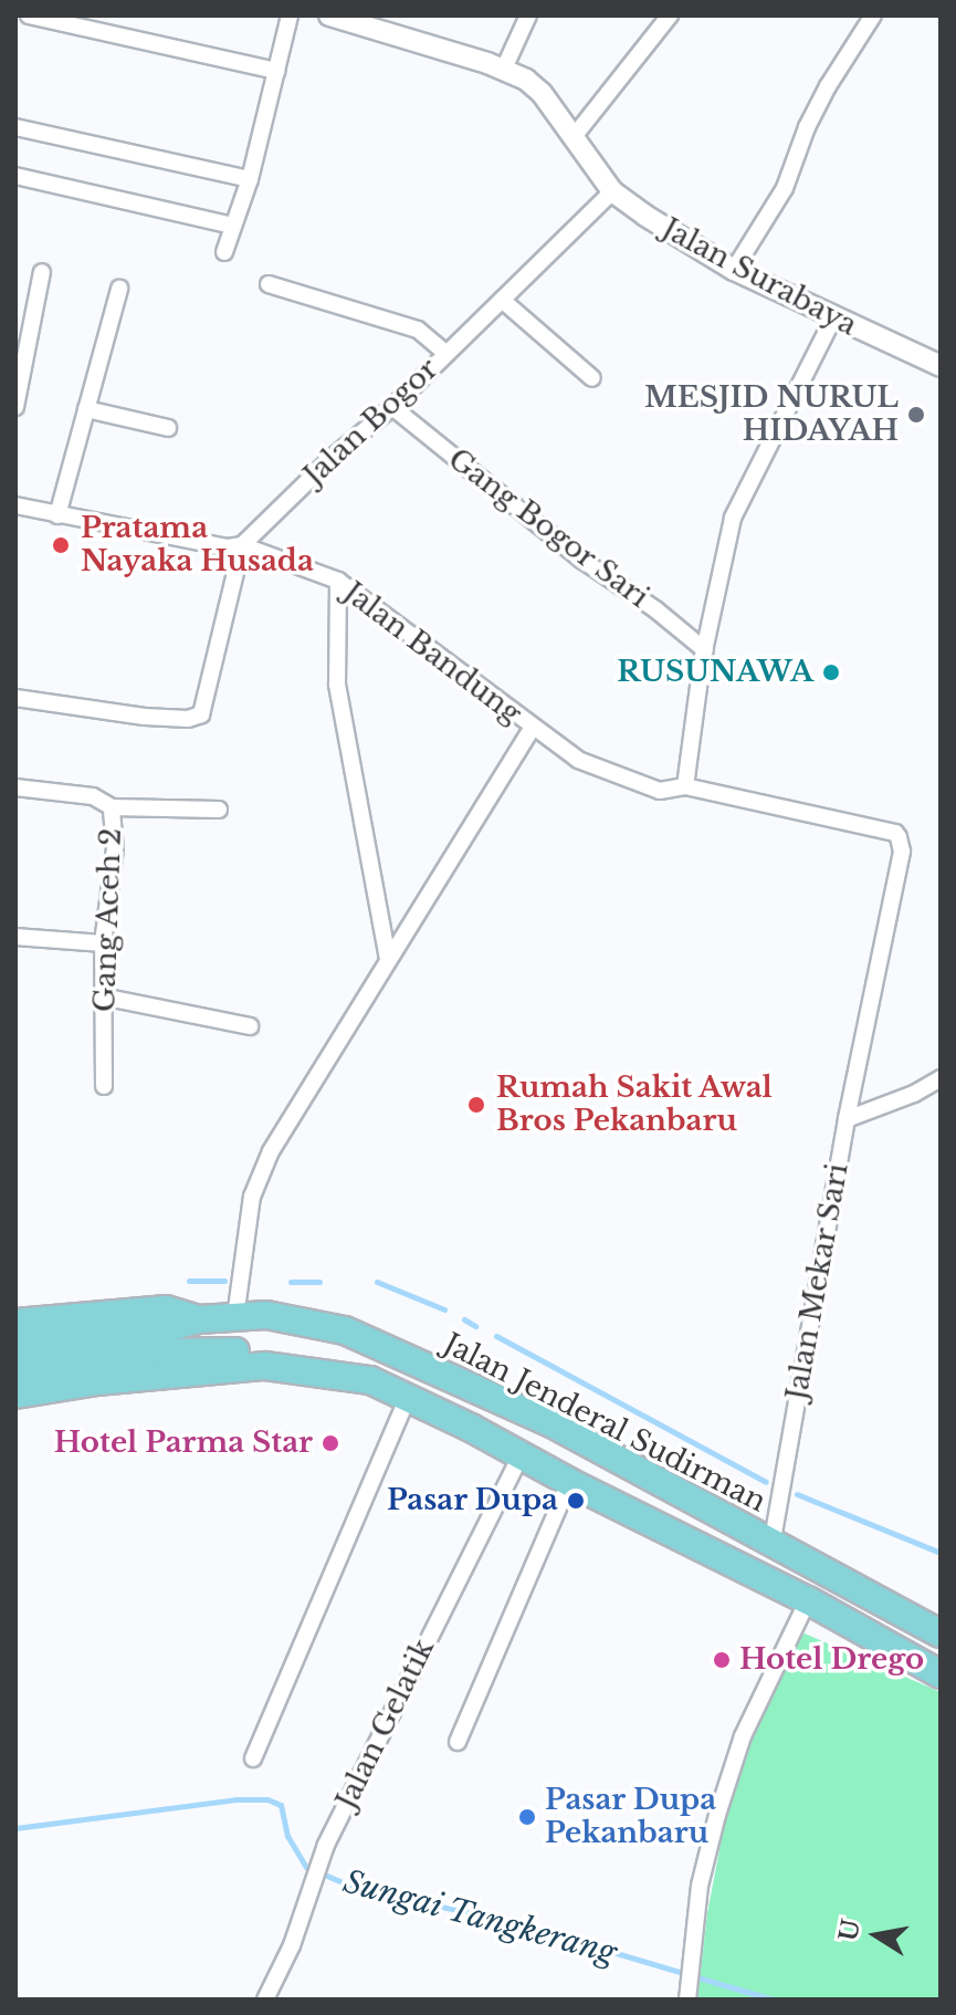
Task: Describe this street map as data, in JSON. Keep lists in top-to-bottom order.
{
  "streets": {
    "main road": ["Jalan Jenderal Sudirman"],
    "street": [
      "Jalan Surabaya",
      "Jalan Bogor",
      "Gang Bogor Sari",
      "Jalan Bandung",
      "Gang Aceh 2",
      "Jalan Mekar Sari",
      "Jalan Gelatik"
    ]
  },
  "crossings": [
    ["Jalan Surabaya", "Jalan Bogor"],
    ["Jalan Bogor", "Gang Bogor Sari"],
    ["Jalan Bogor", "Jalan Bandung"],
    ["Jalan Bandung", "Jalan Mekar Sari"],
    ["Jalan Mekar Sari", "Jalan Jenderal Sudirman"]
  ],
  "water": ["Sungai Tangkerang"],
  "places": [
    "MESJID NURUL HIDAYAH",
    "Pratama Nayaka Husada",
    "RUSUNAWA",
    "Rumah Sakit Awal Bros Pekanbaru",
    "Hotel Parma Star",
    "Pasar Dupa",
    "Hotel Drego",
    "Pasar Dupa Pekanbaru"
  ],
  "north": "left"
}
